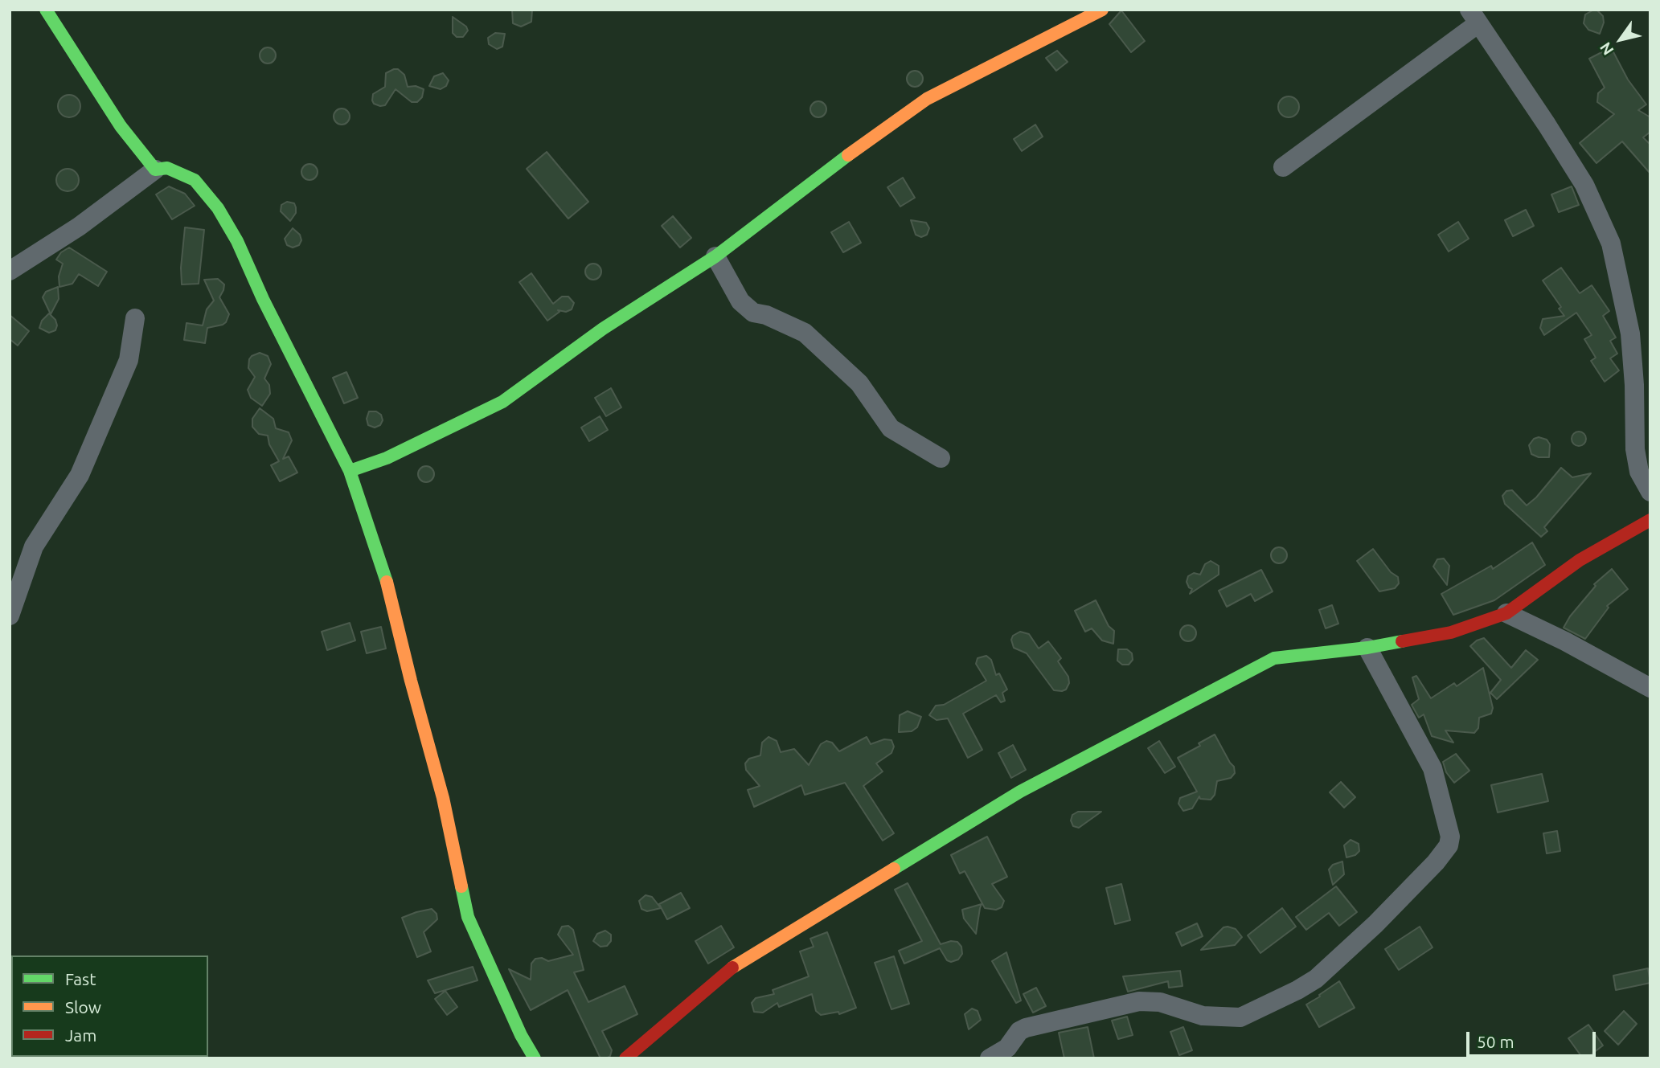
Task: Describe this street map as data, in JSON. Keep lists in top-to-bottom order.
{
  "legend": ["Fast", "Slow", "Jam"],
  "scale_bar": "50 m",
  "north": "bottom left"
}
